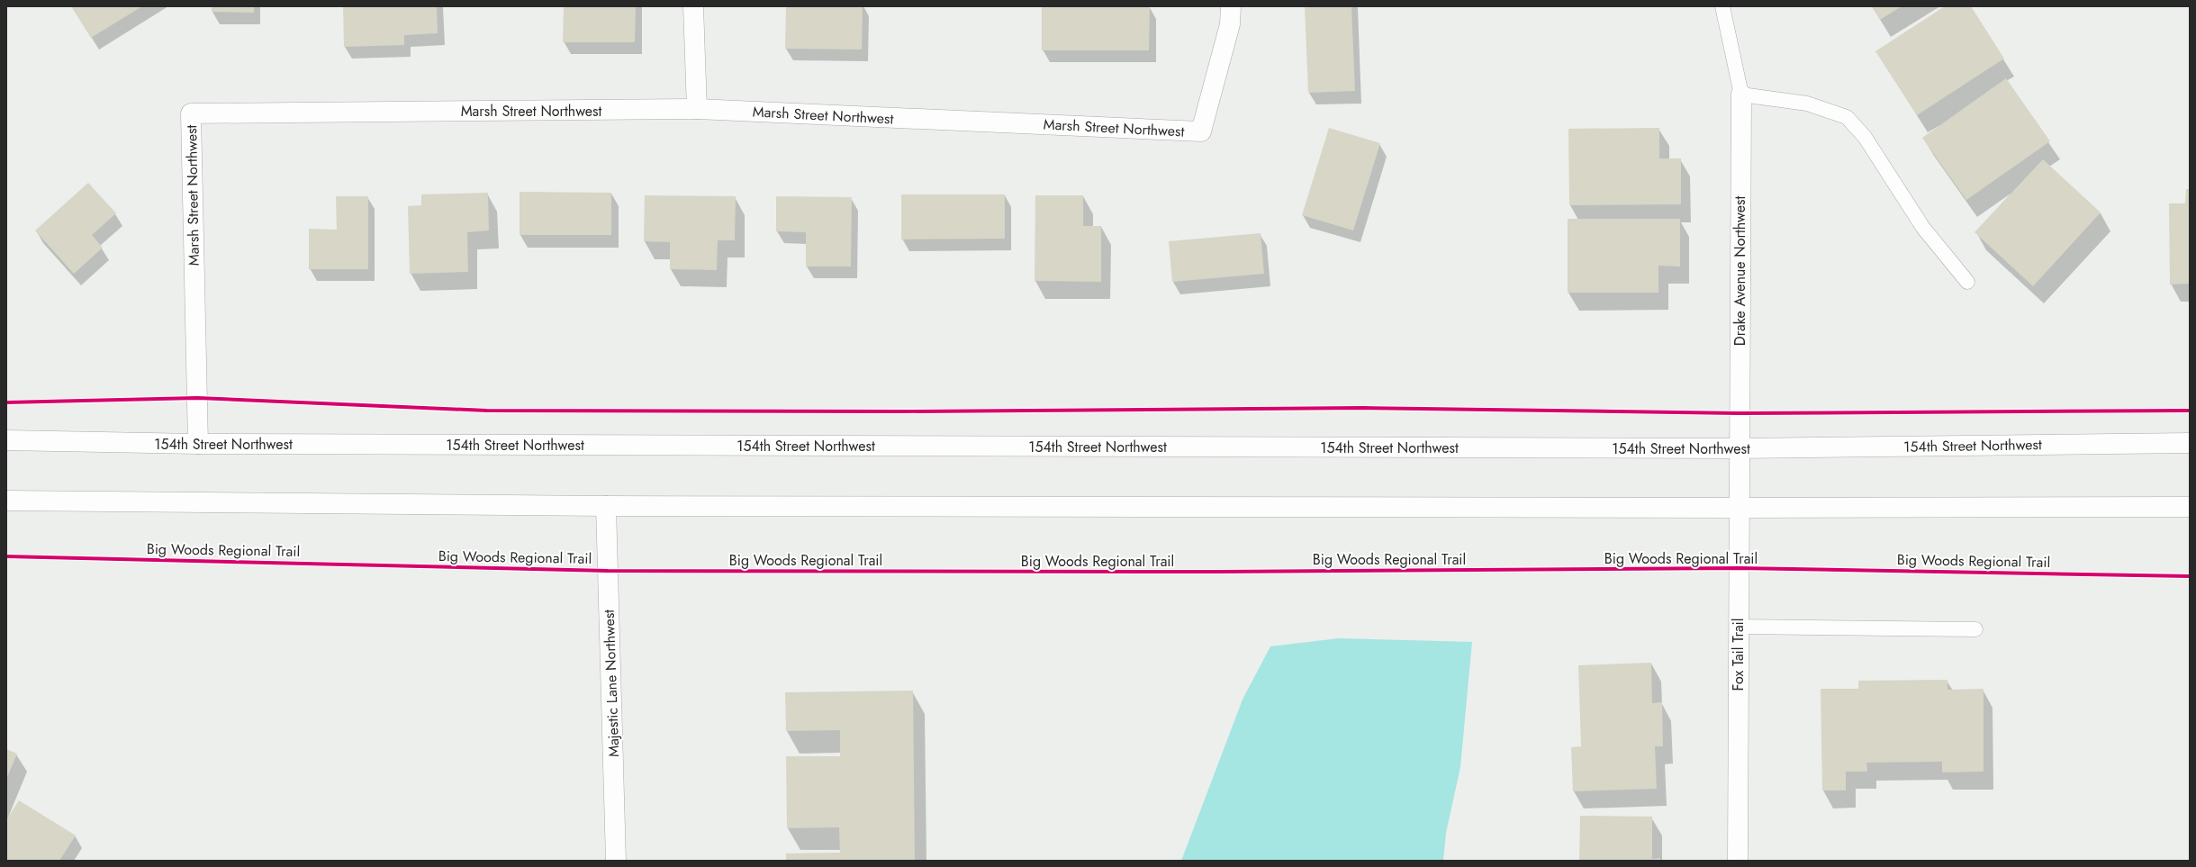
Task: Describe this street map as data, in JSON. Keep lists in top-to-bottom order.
{
  "streets": {
    "street": [
      "Marsh Street Northwest",
      "Drake Avenue Northwest",
      "154th Street Northwest",
      "Fox Tail Trail",
      "Majestic Lane Northwest"
    ],
    "cycle path": ["Big Woods Regional Trail"]
  },
  "crossings": [
    ["Marsh Street Northwest", "154th Street Northwest"],
    ["Drake Avenue Northwest", "154th Street Northwest"],
    ["Drake Avenue Northwest", "Fox Tail Trail"],
    ["154th Street Northwest", "Fox Tail Trail"]
  ]
}
